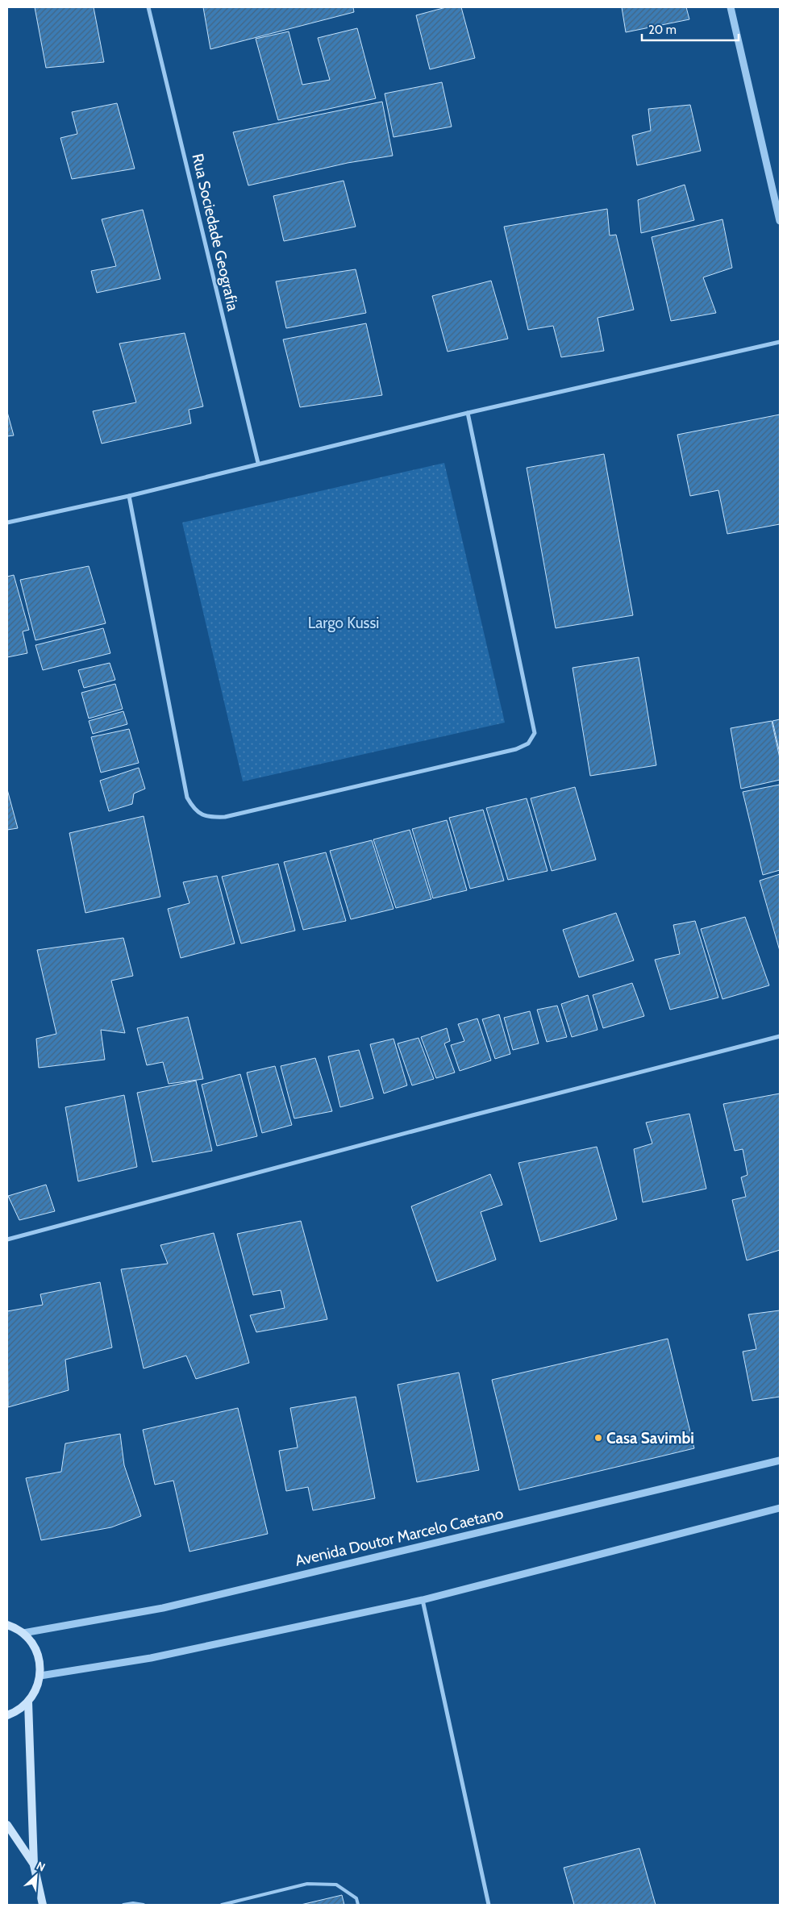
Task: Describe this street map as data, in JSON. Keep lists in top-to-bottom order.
{
  "streets": {
    "street": ["Rua Sociedade Geografia", "Avenida Doutor Marcelo Caetano"]
  },
  "parks": ["Largo Kussi"],
  "places": ["Casa Savimbi"],
  "scale_bar": "20 m",
  "north": "top right"
}
